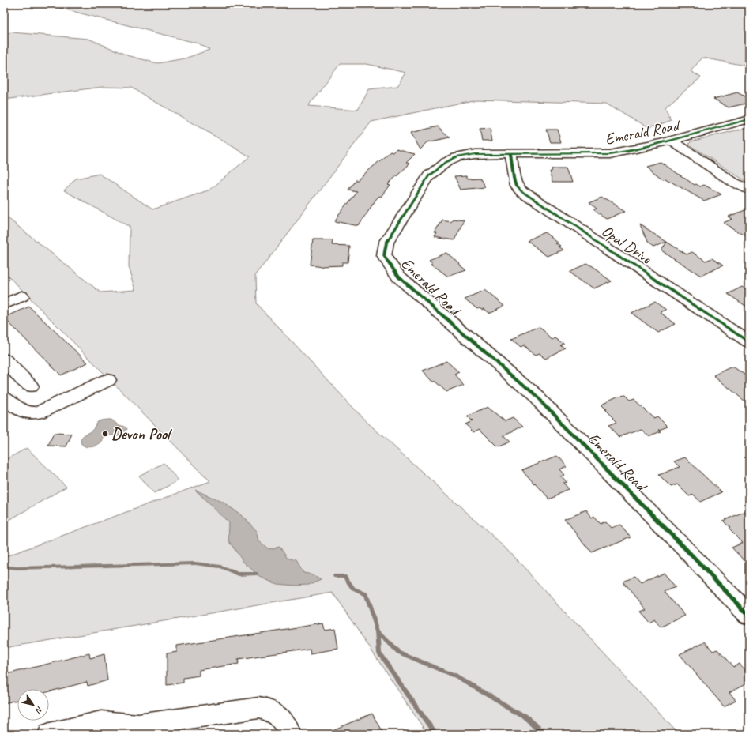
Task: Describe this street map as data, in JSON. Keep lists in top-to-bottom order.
{
  "streets": {
    "street": ["Emerald Road", "Opal Drive"]
  },
  "crossings": [
    ["Emerald Road", "Opal Drive"]
  ],
  "places": ["Devon Pool"],
  "north": "bottom right"
}
